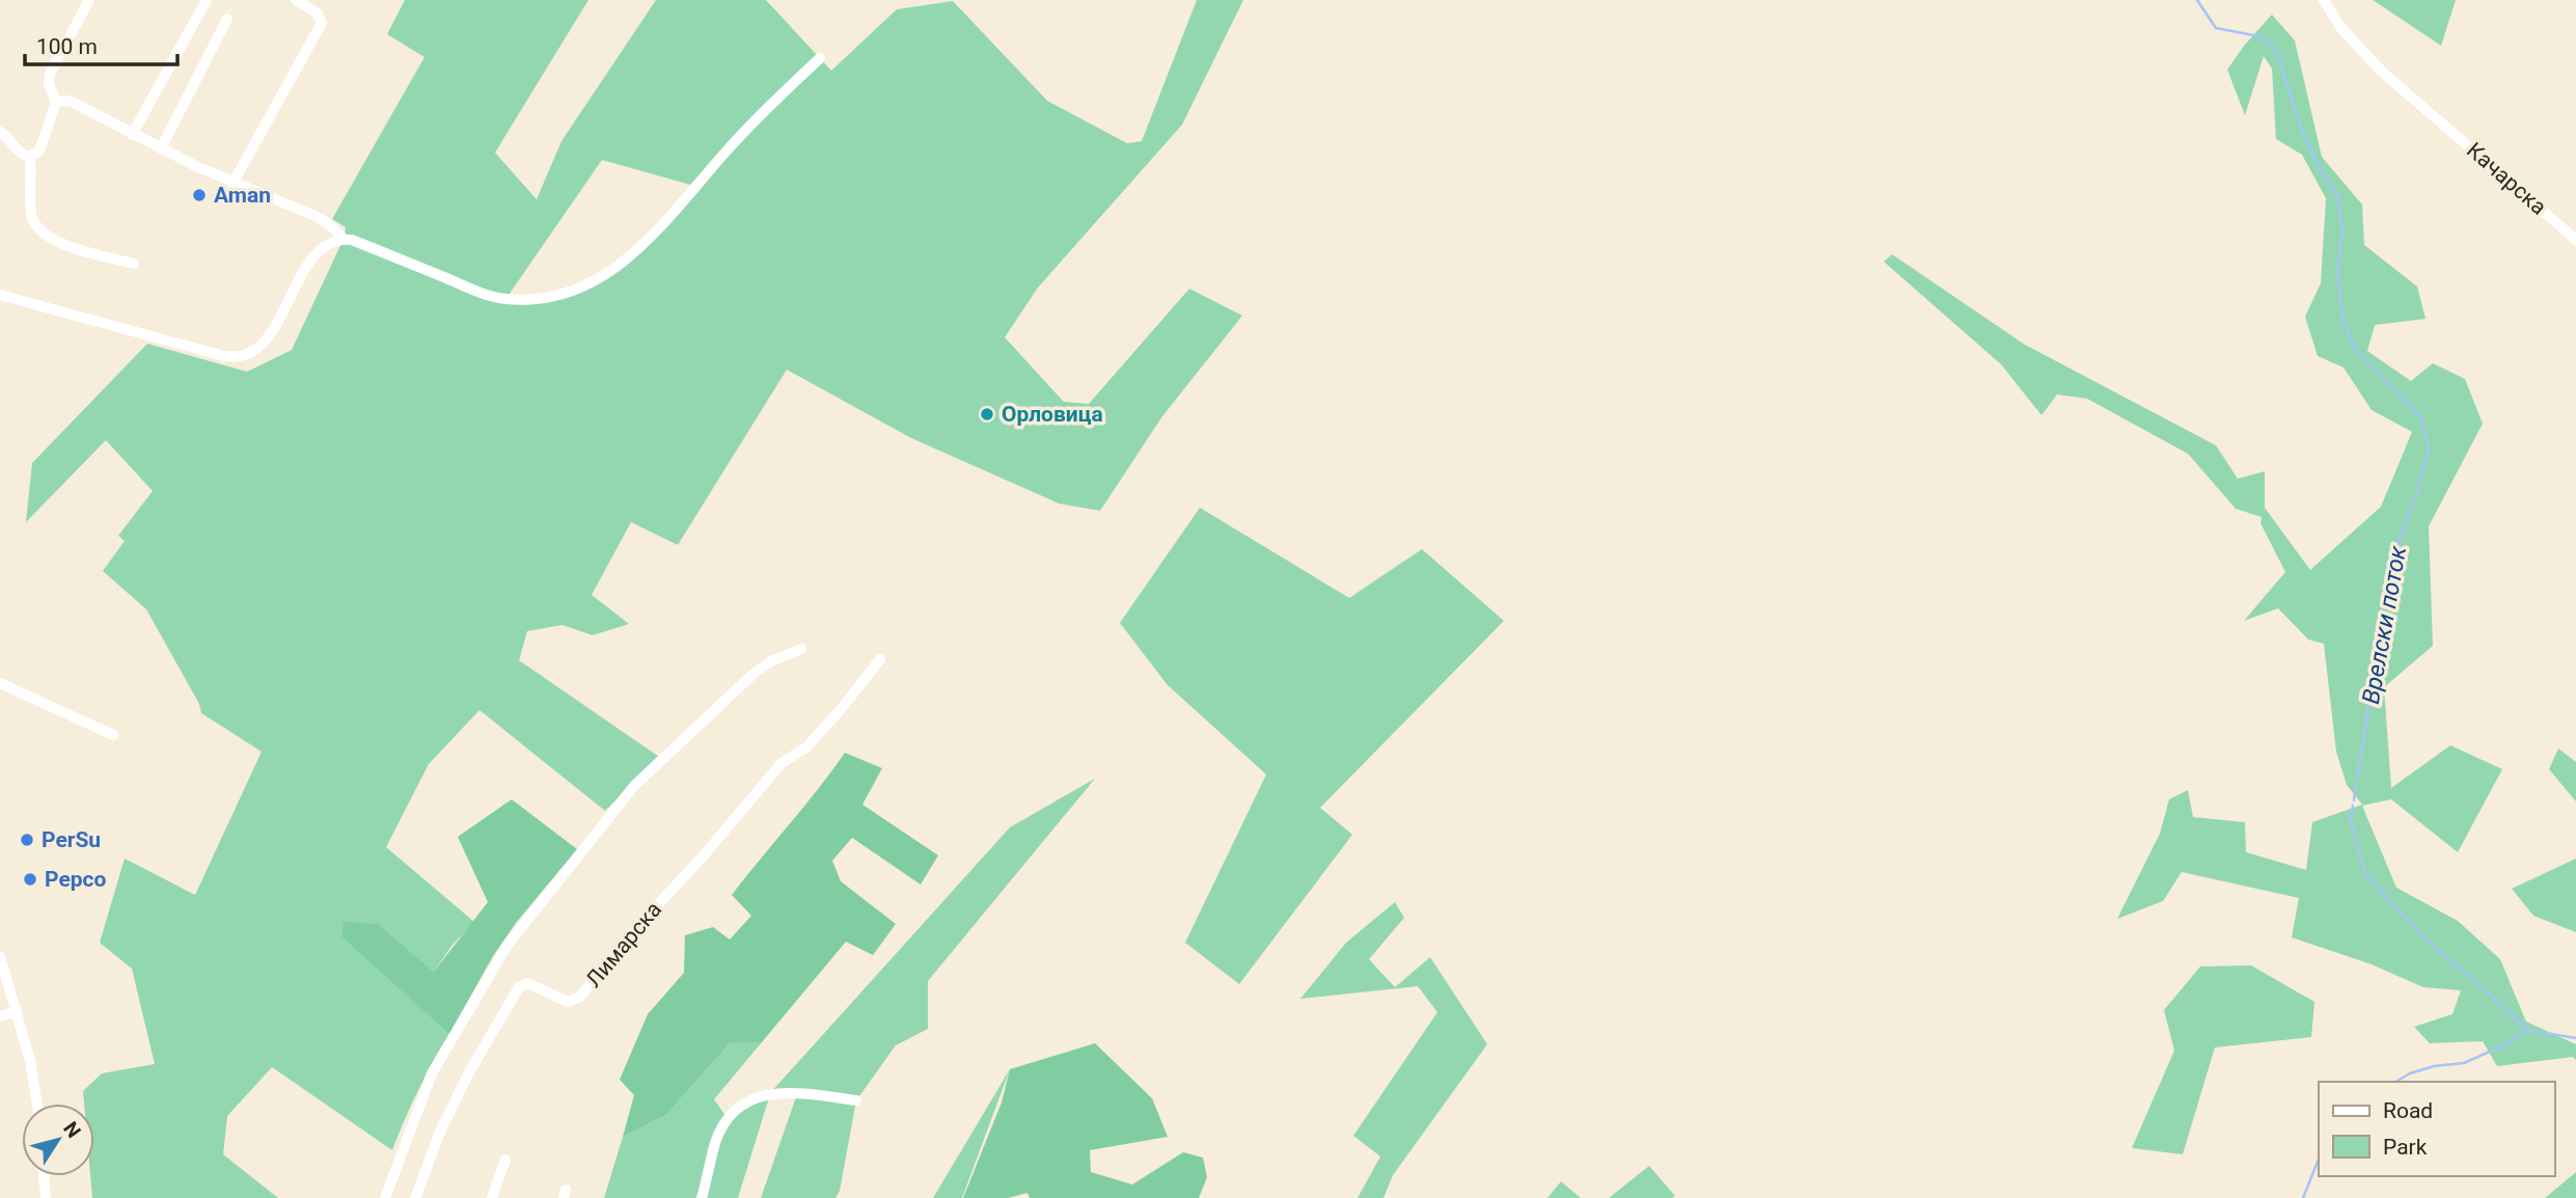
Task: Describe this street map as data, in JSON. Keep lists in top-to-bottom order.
{
  "streets": {
    "street": ["Качарска", "Лимарска"]
  },
  "water": ["Врелски поток"],
  "places": [
    "Aman",
    "Орловица",
    "PerSu",
    "Pepco"
  ],
  "legend": ["Road", "Park"],
  "scale_bar": "100 m",
  "north": "top right"
}
